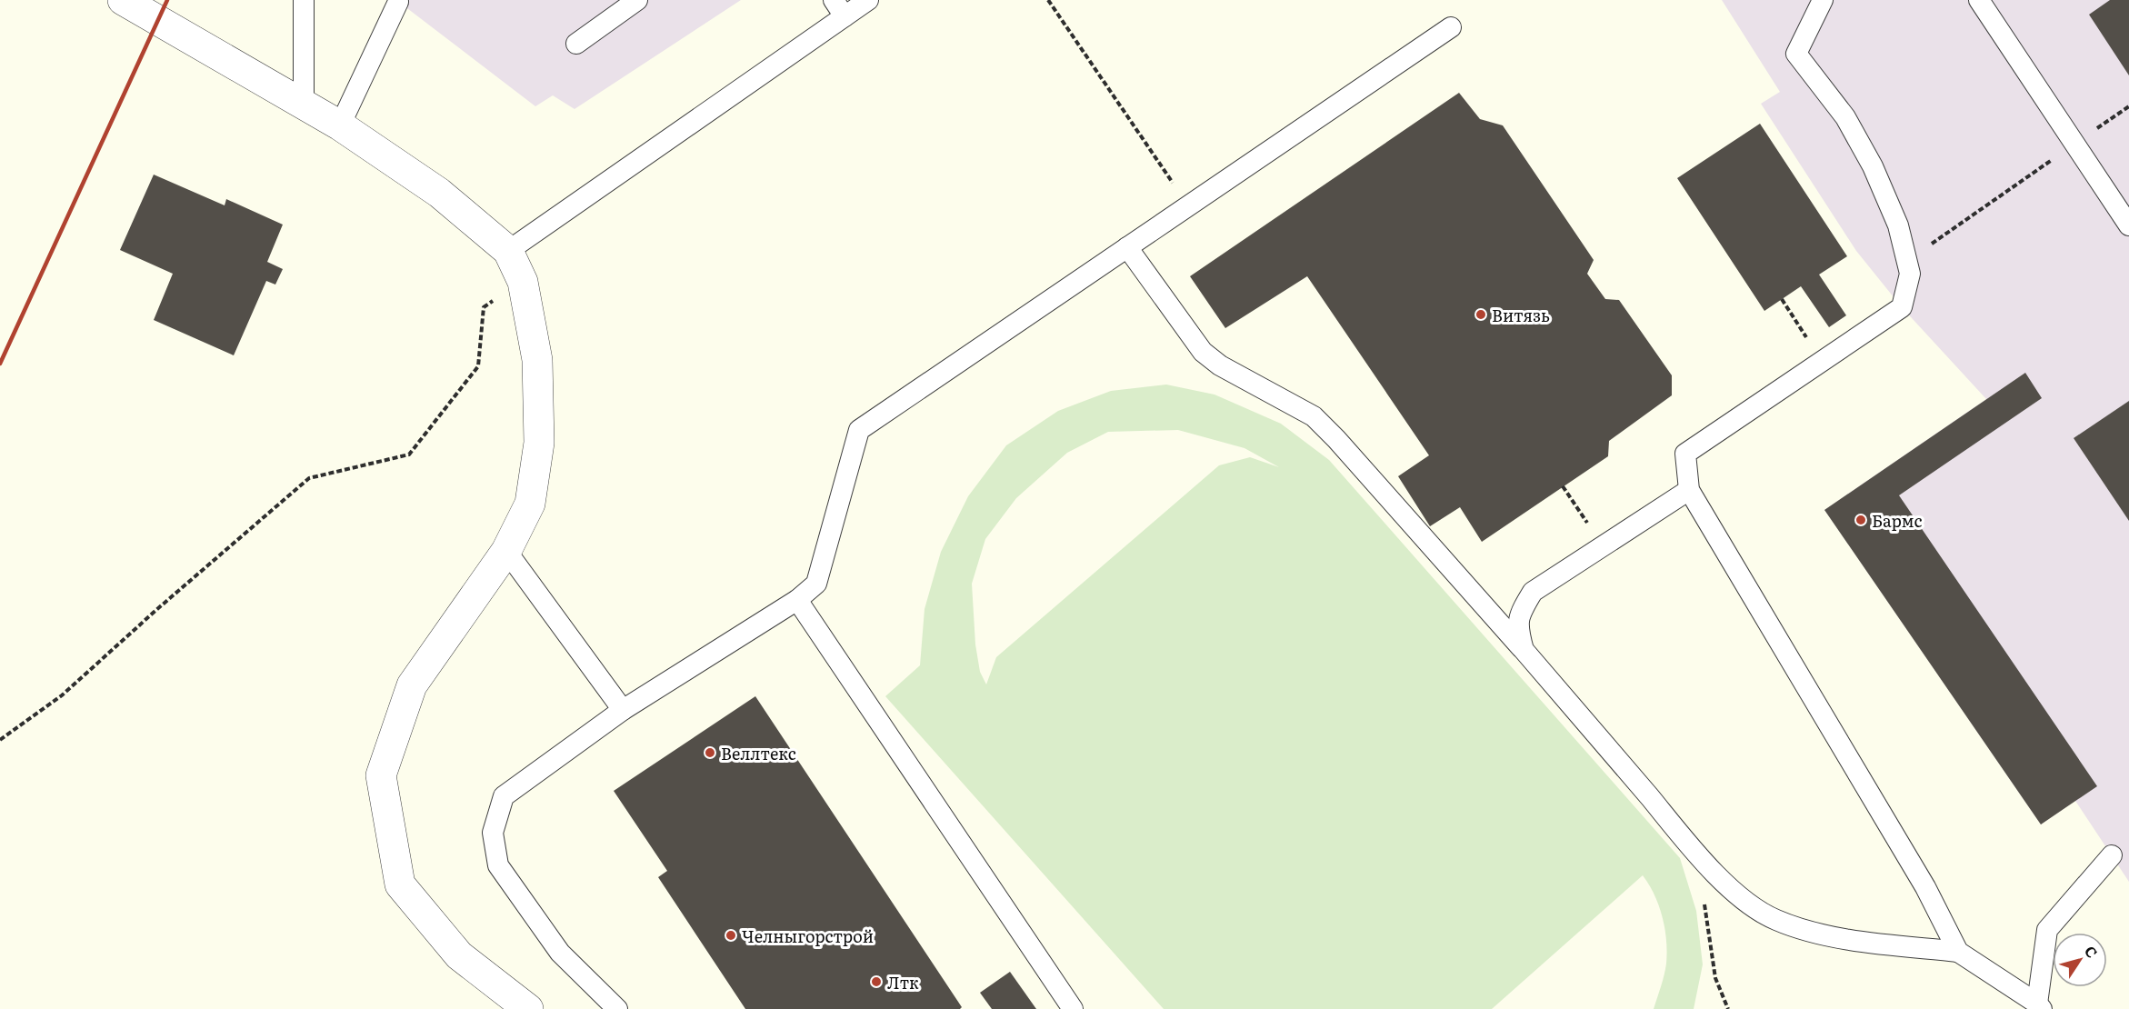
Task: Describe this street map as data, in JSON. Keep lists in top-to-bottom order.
{
  "places": [
    "Витязь",
    "Бармс",
    "Веллтекс",
    "Челныгорстрой",
    "Лтк"
  ],
  "north": "top right"
}
